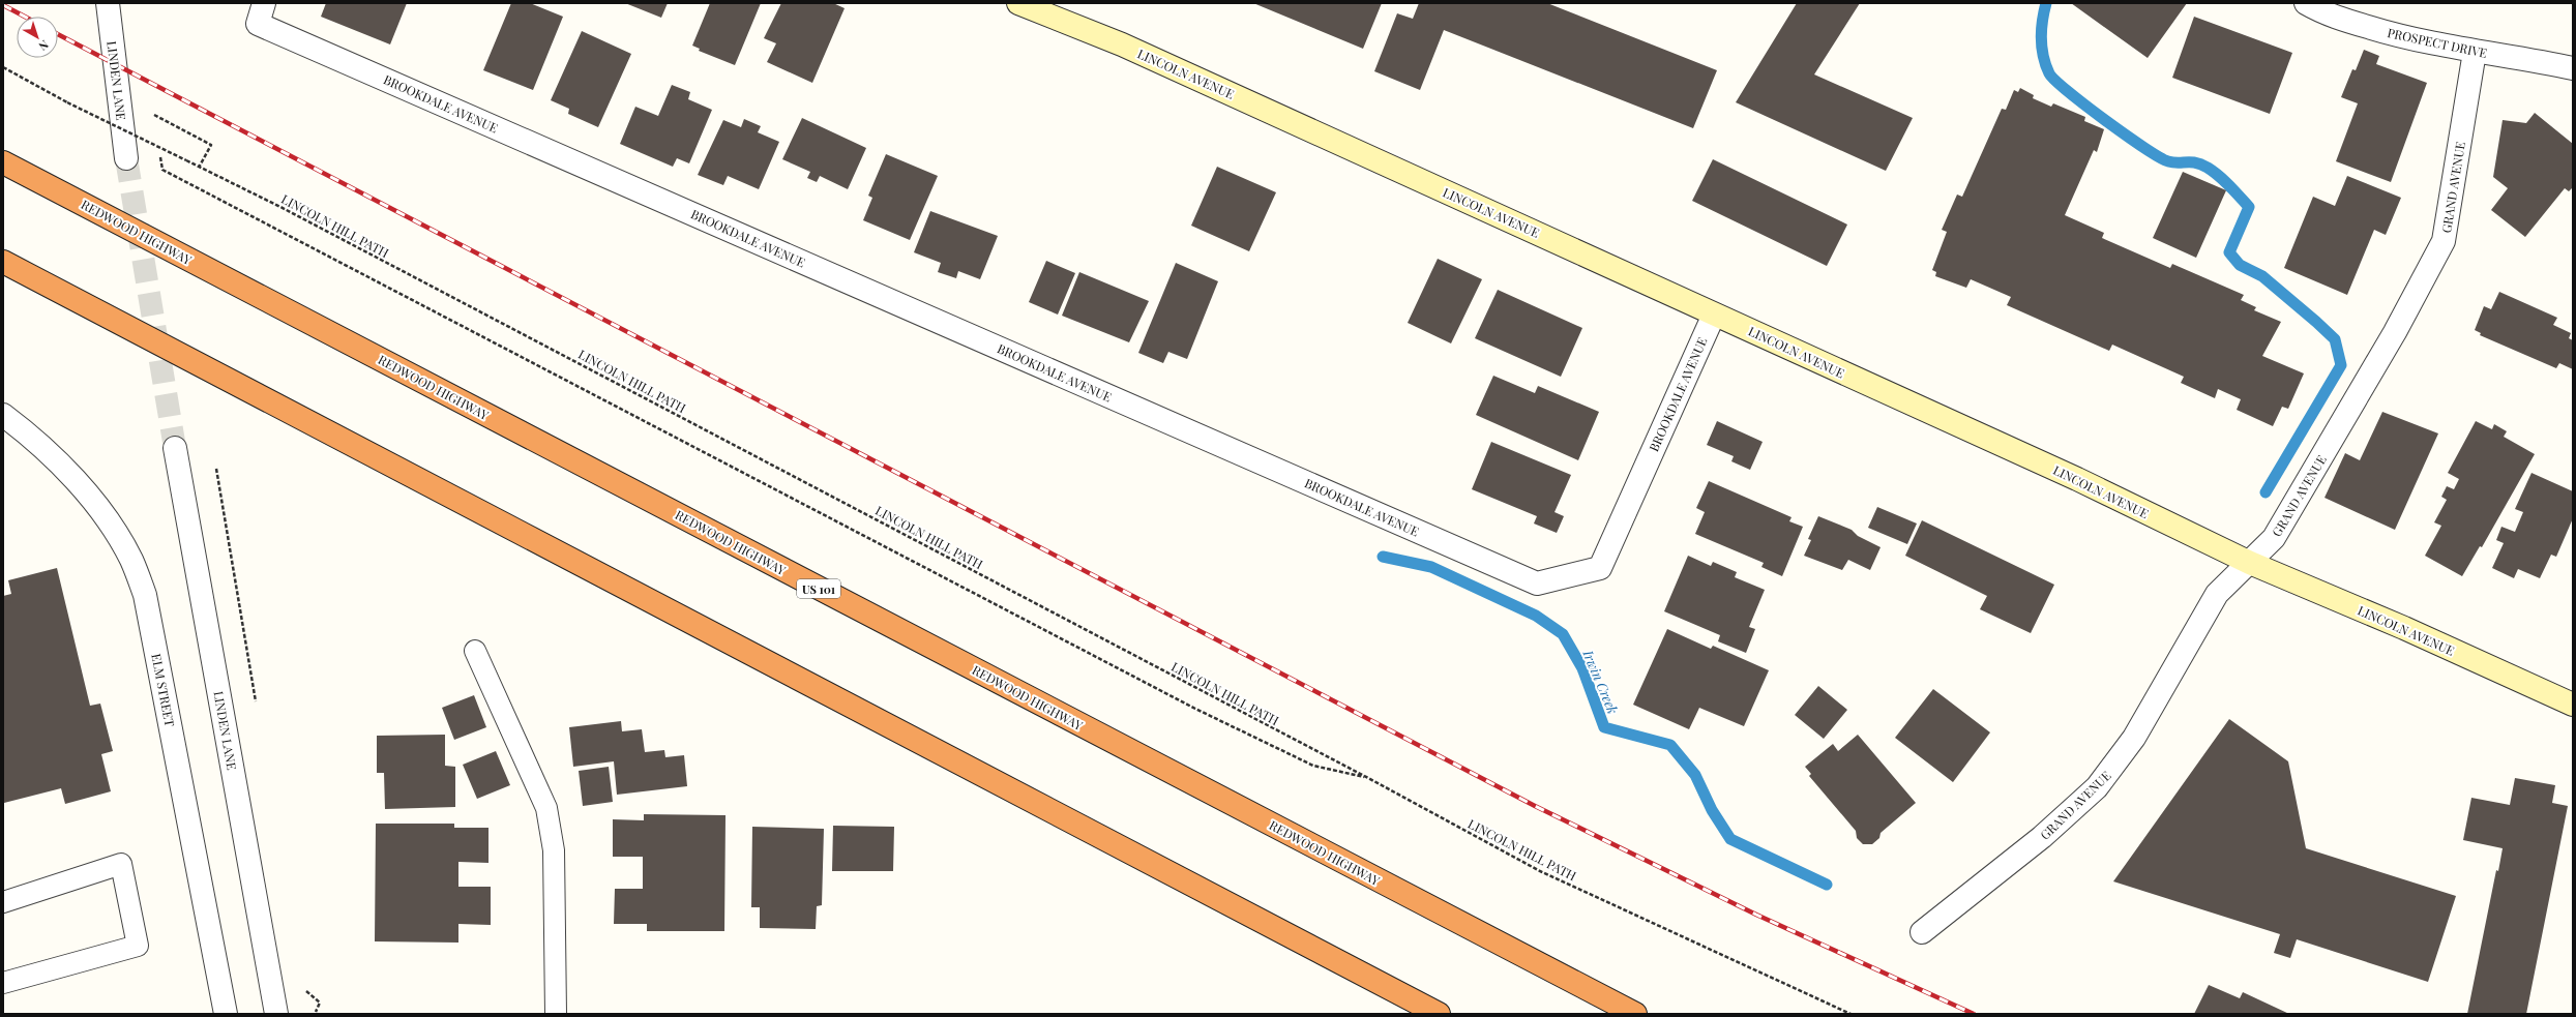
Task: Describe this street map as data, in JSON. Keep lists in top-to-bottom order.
{
  "streets": {
    "highway": ["REDWOOD HIGHWAY", "US 101"],
    "main road": ["LINCOLN AVENUE"],
    "street": [
      "PROSPECT DRIVE",
      "LINDEN LANE",
      "BROOKDALE AVENUE",
      "GRAND AVENUE",
      "ELM STREET"
    ],
    "path": ["LINCOLN HILL PATH"]
  },
  "crossings": [
    ["PROSPECT DRIVE", "GRAND AVENUE"],
    ["LINCOLN AVENUE", "BROOKDALE AVENUE"],
    ["LINCOLN AVENUE", "GRAND AVENUE"]
  ],
  "water": ["Irwin Creek"],
  "north": "bottom right"
}
